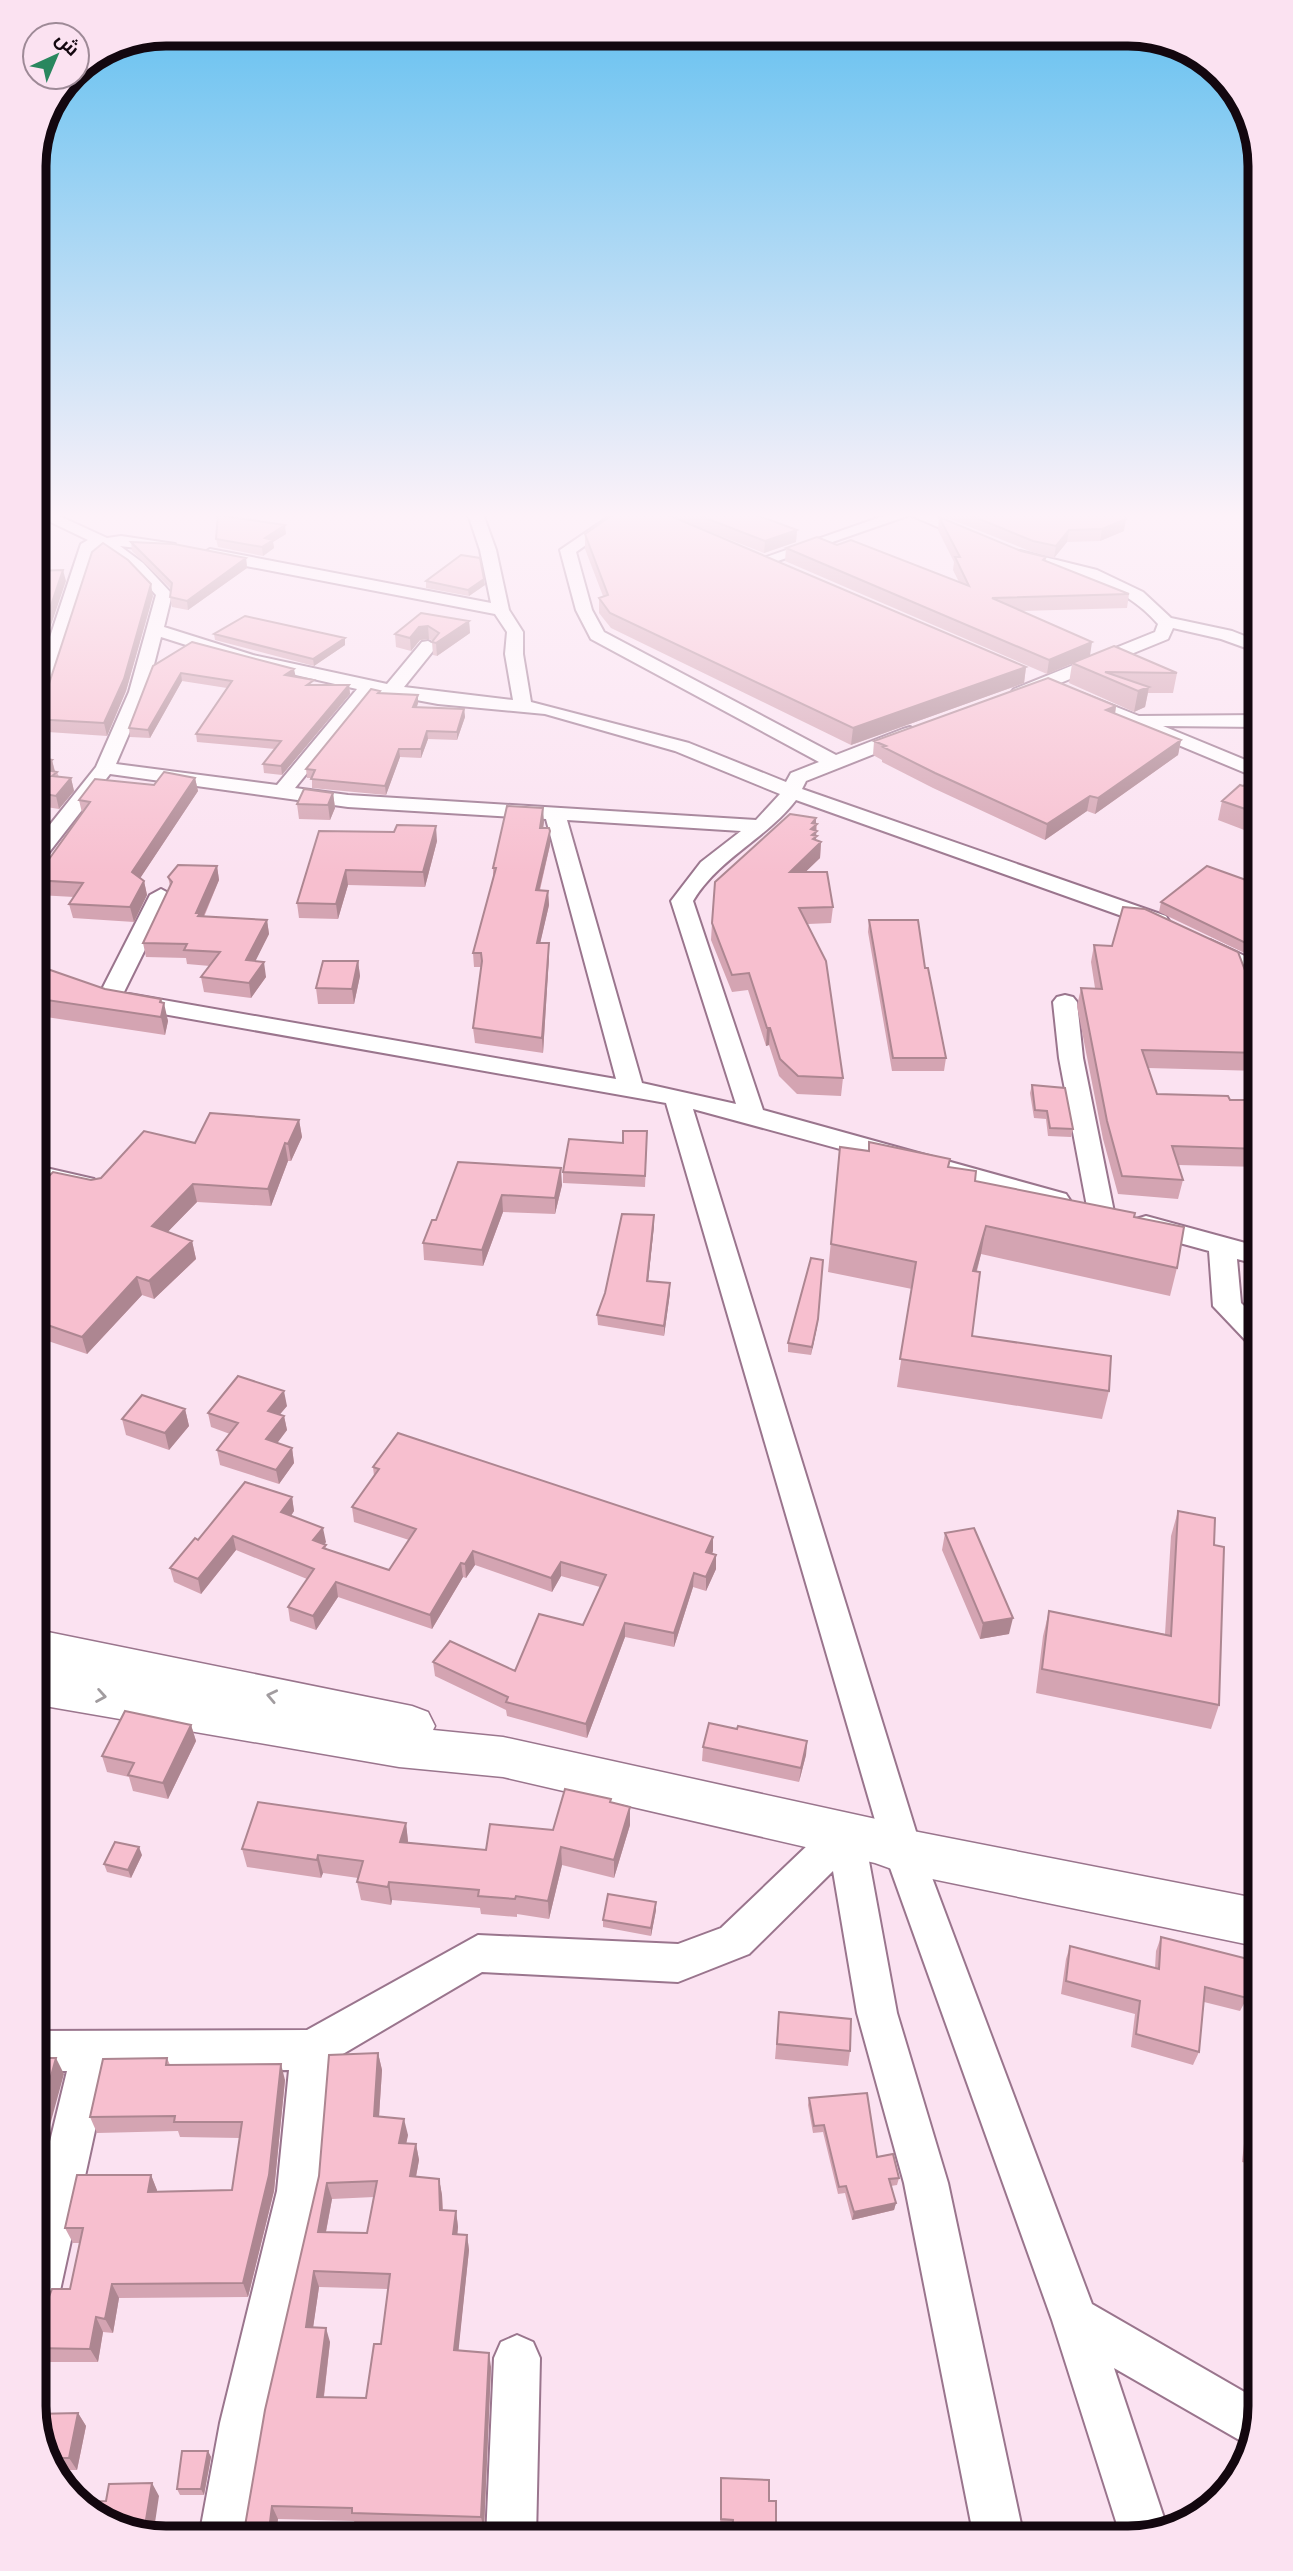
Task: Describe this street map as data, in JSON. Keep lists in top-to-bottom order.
{
  "north": "top right"
}
